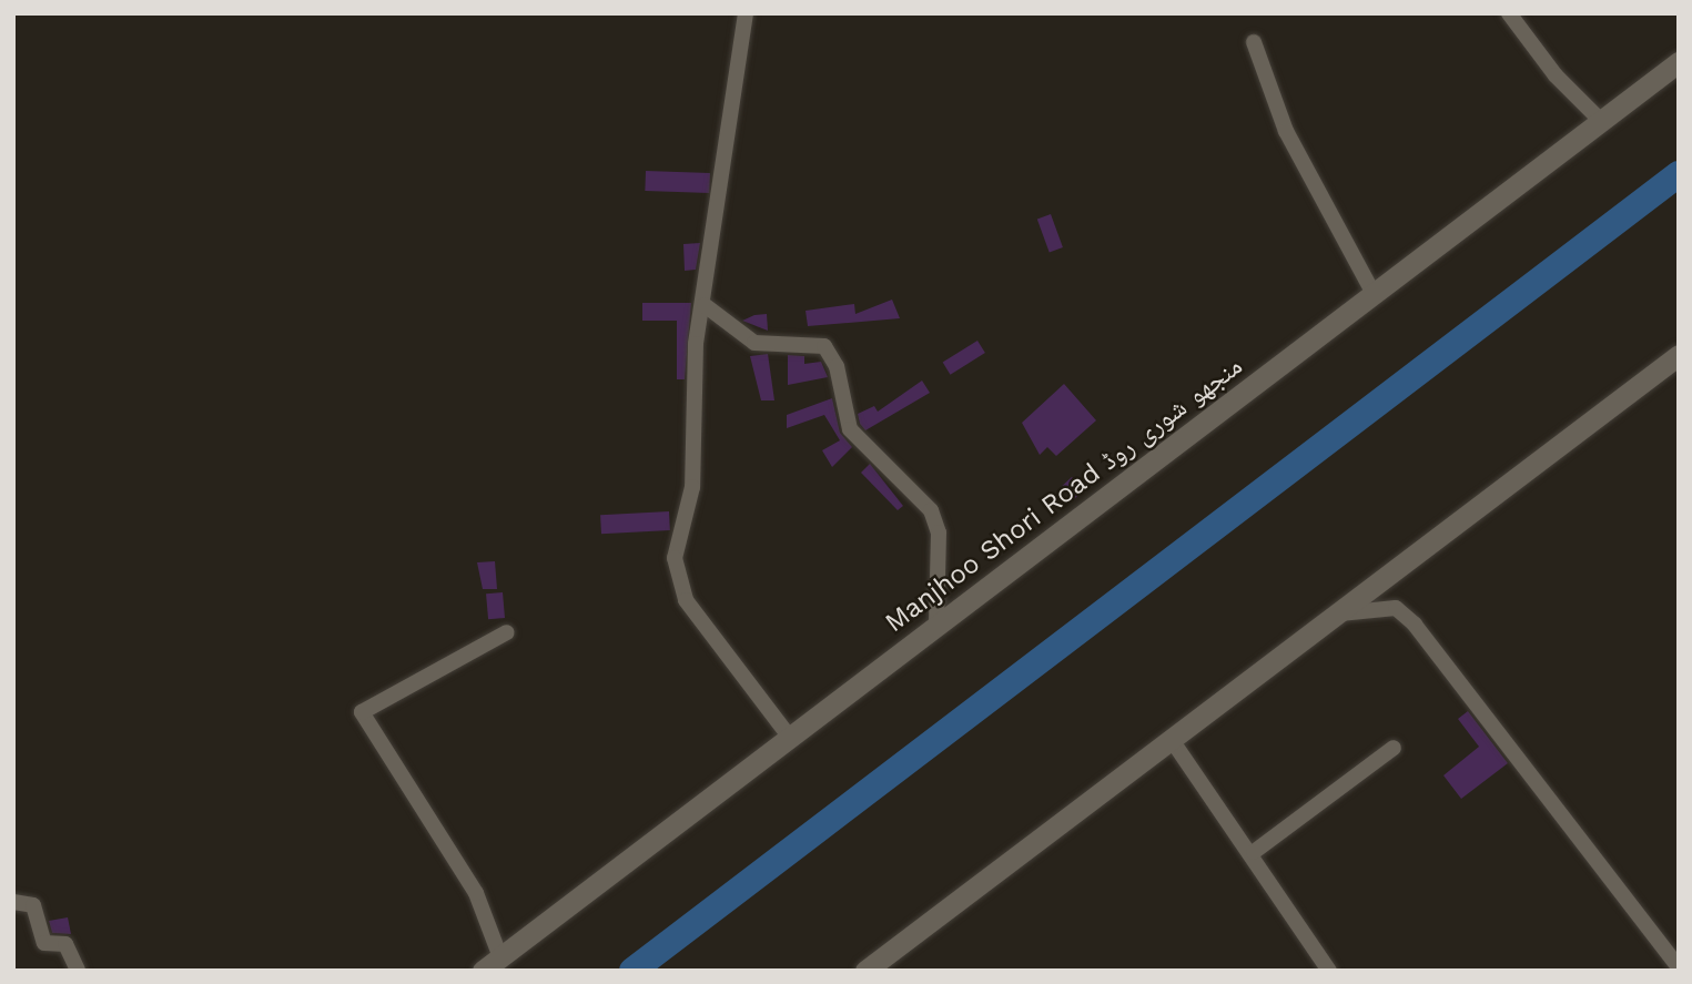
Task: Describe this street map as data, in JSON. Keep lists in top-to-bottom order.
{
  "streets": {
    "street": ["Manjhoo Shori Road منجھو شوری روڈ"]
  }
}
